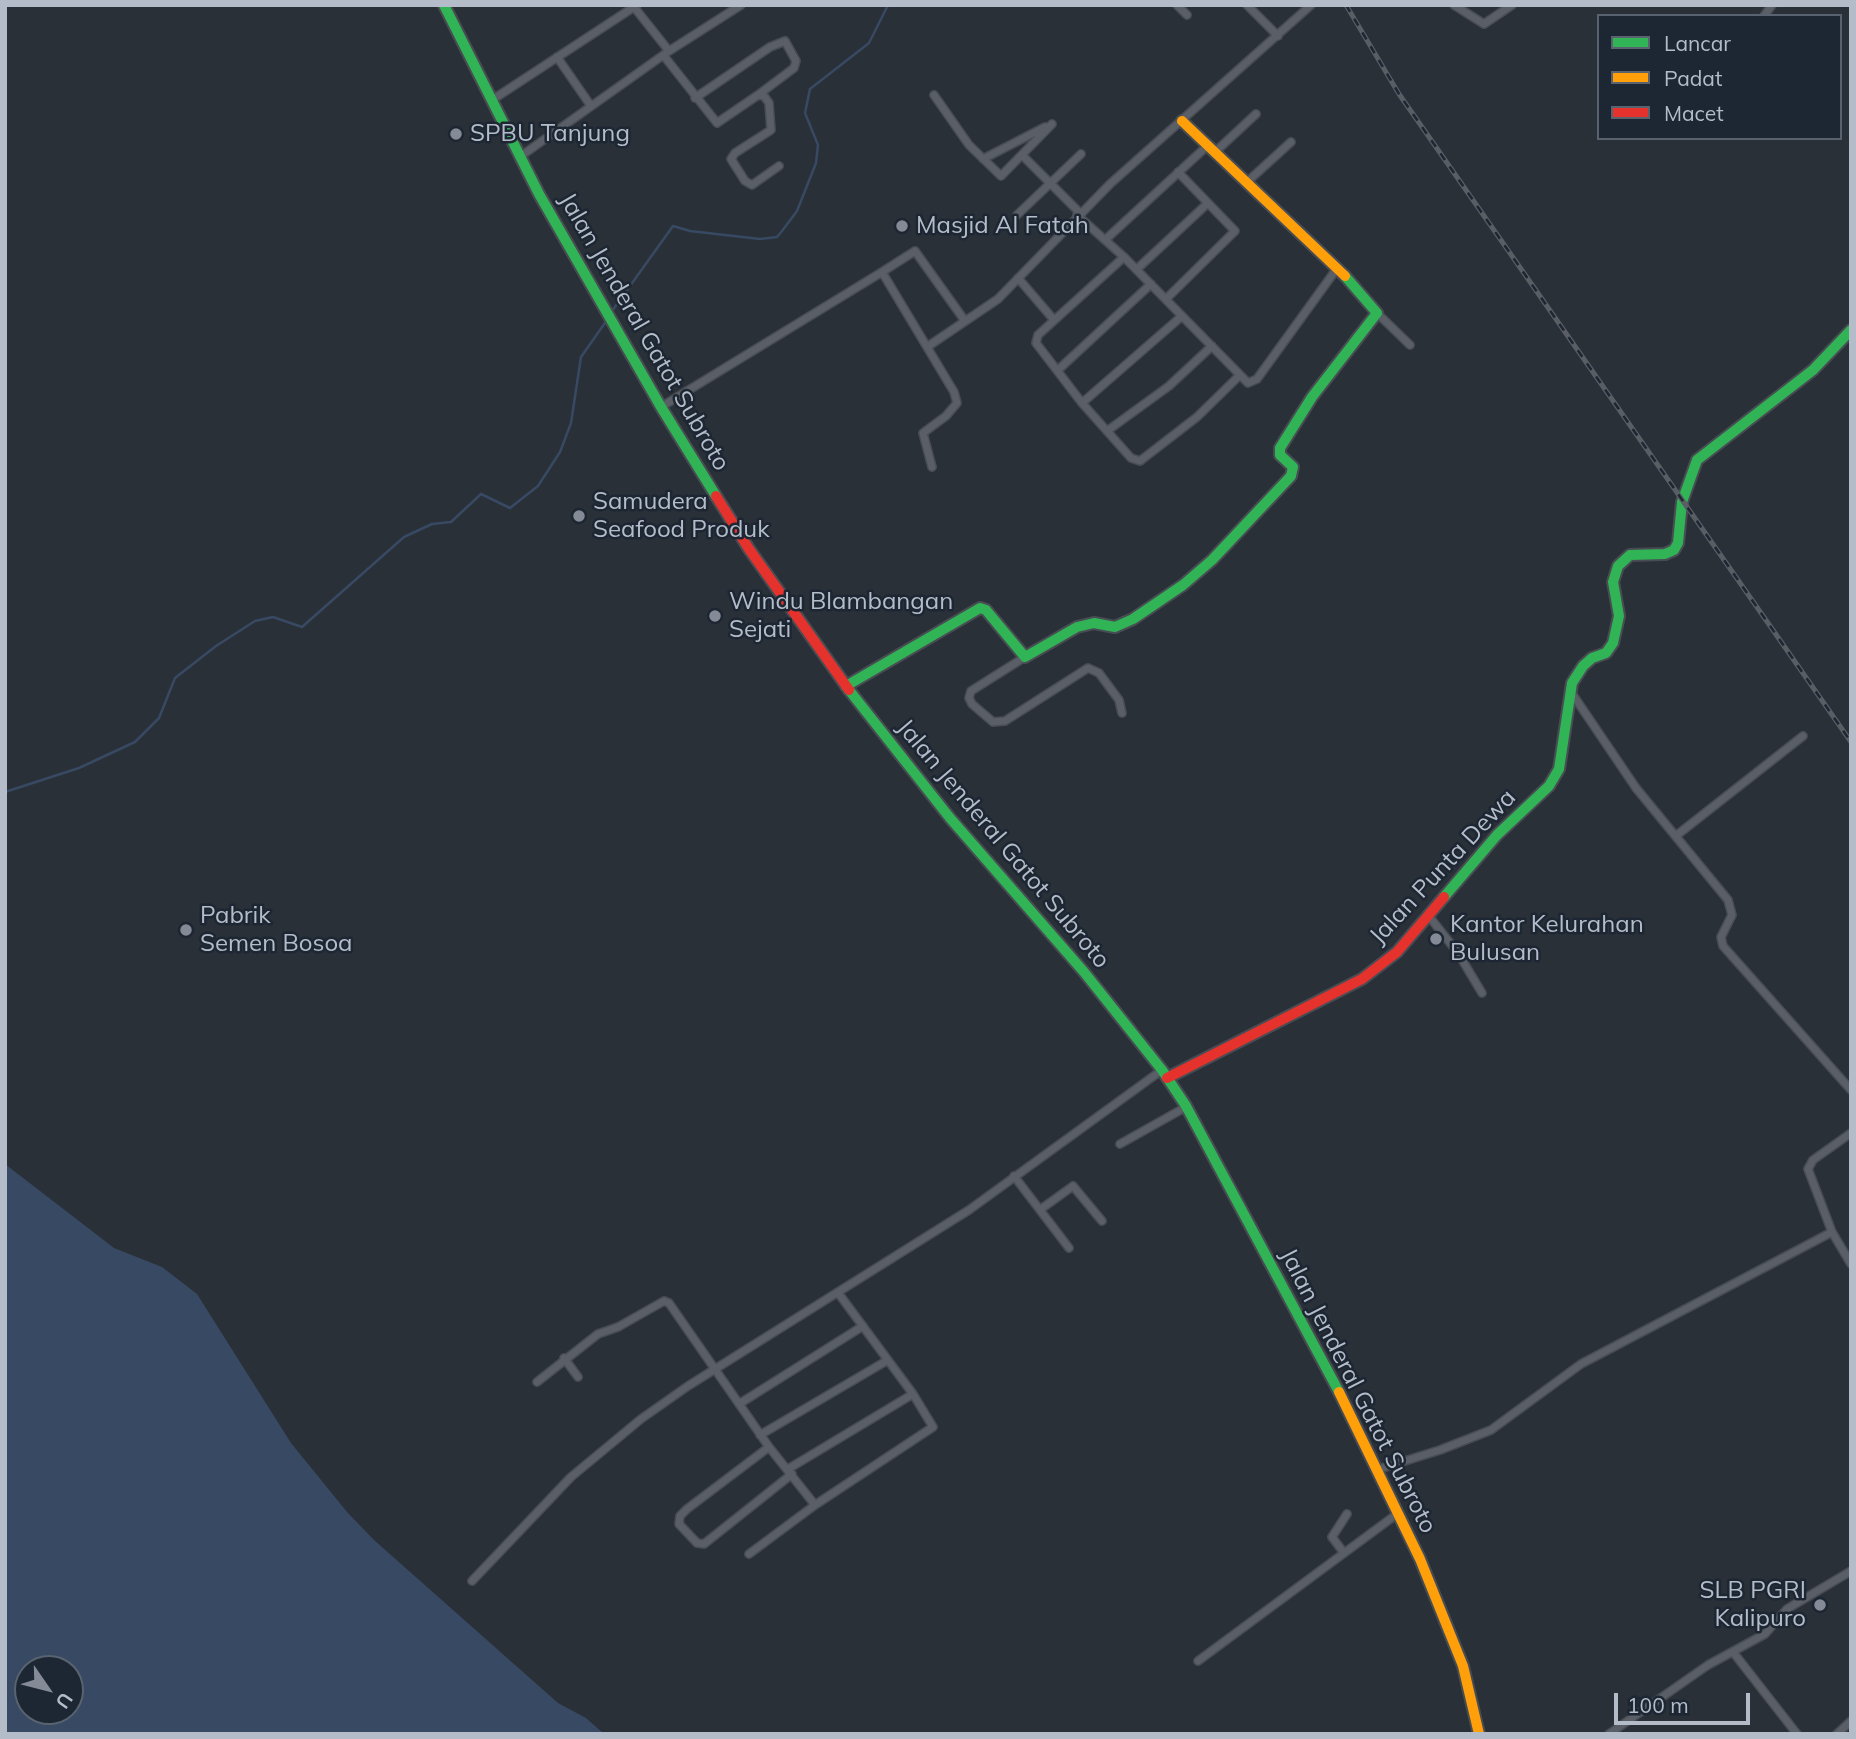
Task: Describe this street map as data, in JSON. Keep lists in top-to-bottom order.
{
  "streets": {
    "main road": ["Jalan Jenderal Gatot Subroto", "Jalan Punta Dewa"]
  },
  "crossings": [
    ["Jalan Jenderal Gatot Subroto", "Jalan Punta Dewa"]
  ],
  "places": [
    "SPBU Tanjung",
    "Masjid Al Fatah",
    "Samudera Seafood Produk",
    "Windu Blambangan Sejati",
    "Pabrik Semen Bosoa",
    "Kantor Kelurahan Bulusan",
    "SLB PGRI Kalipuro"
  ],
  "legend": ["Lancar", "Padat", "Macet"],
  "scale_bar": "100 m",
  "north": "bottom right"
}
